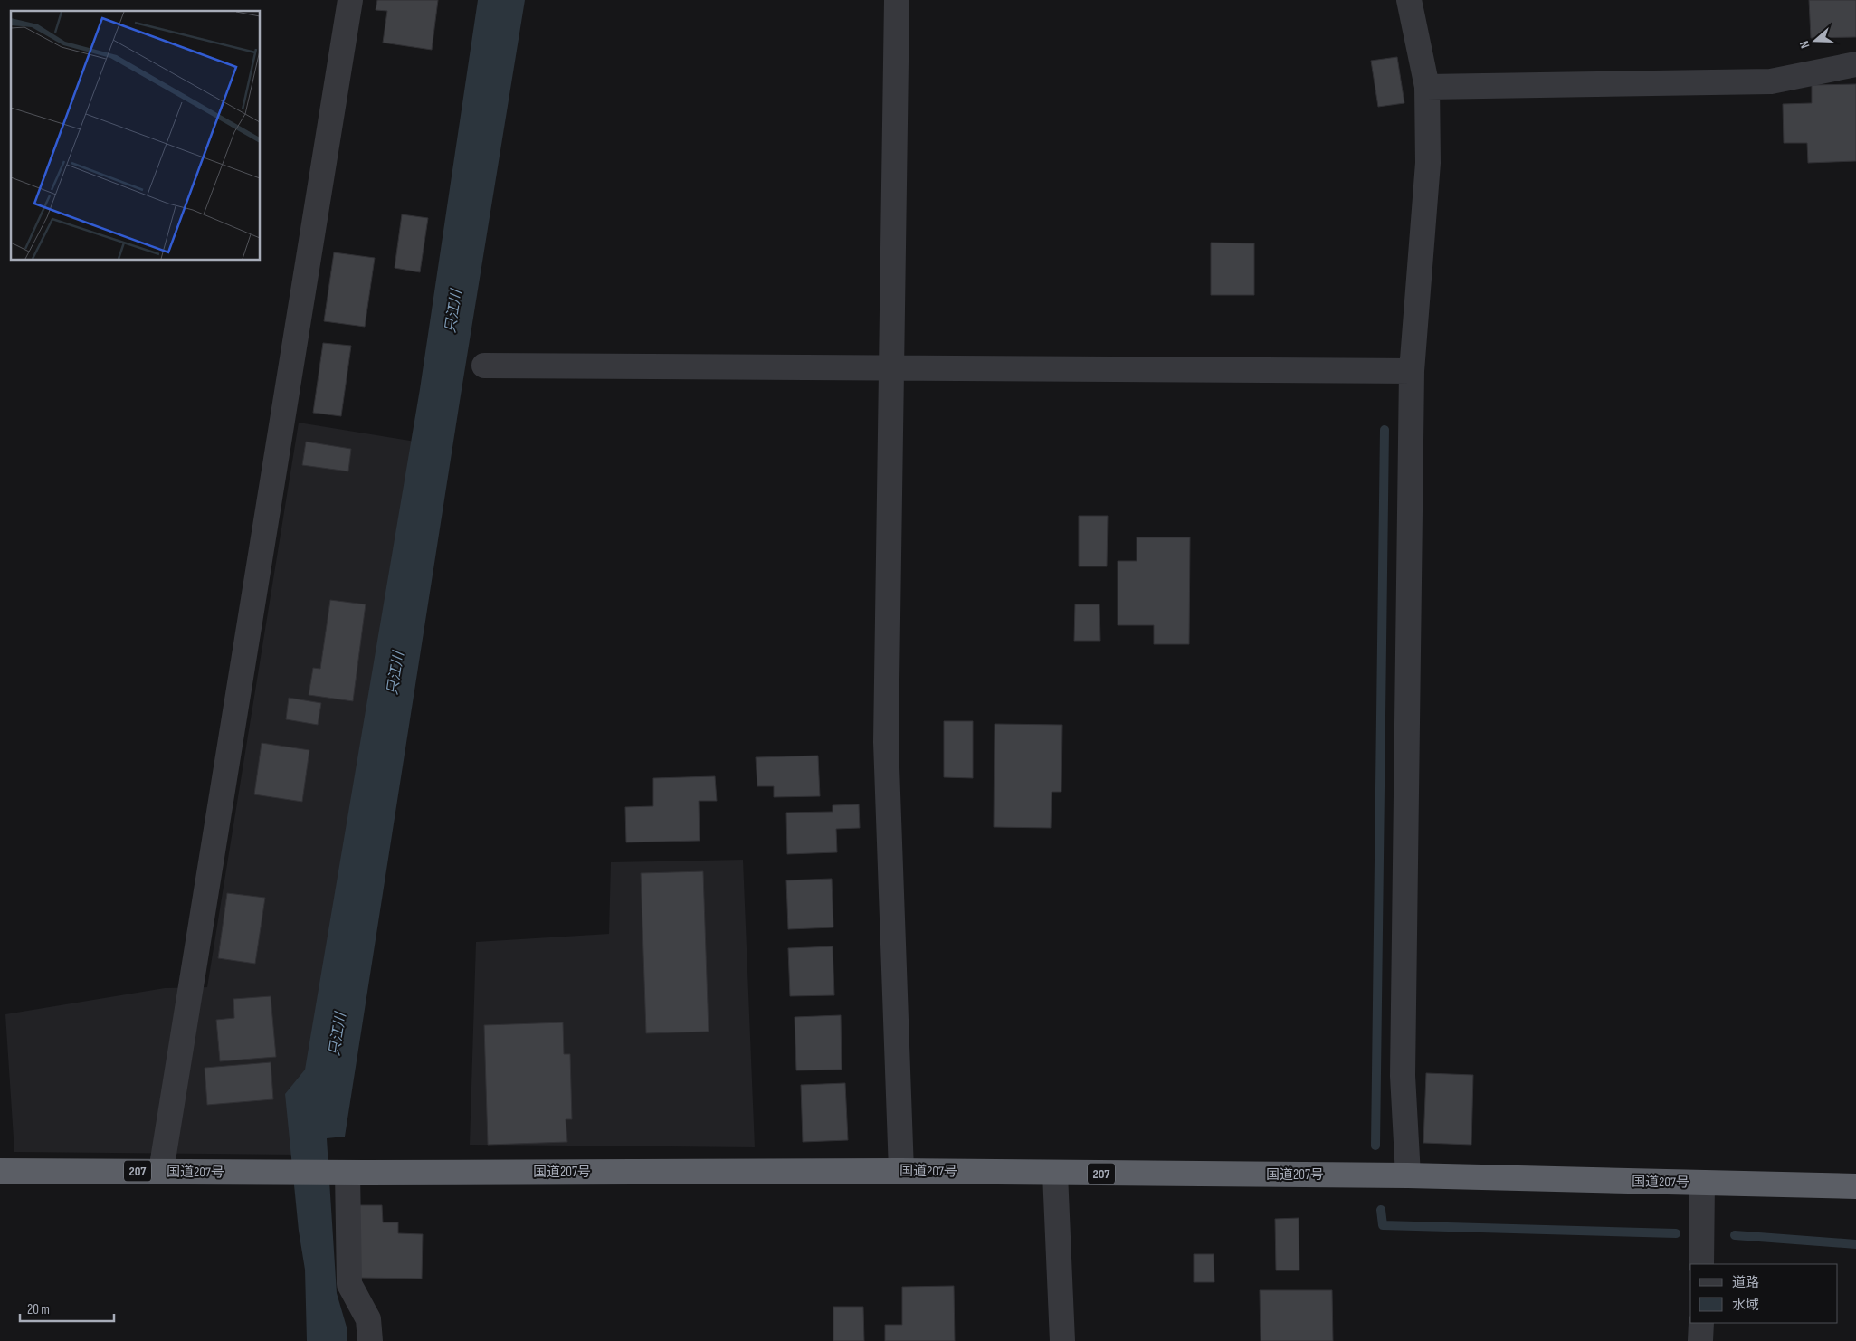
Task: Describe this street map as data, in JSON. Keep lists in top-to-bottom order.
{
  "streets": {
    "highway": ["207", "国道207号"]
  },
  "water": ["只江川"],
  "legend": ["道路", "水域"],
  "scale_bar": "20 m",
  "north": "left"
}
